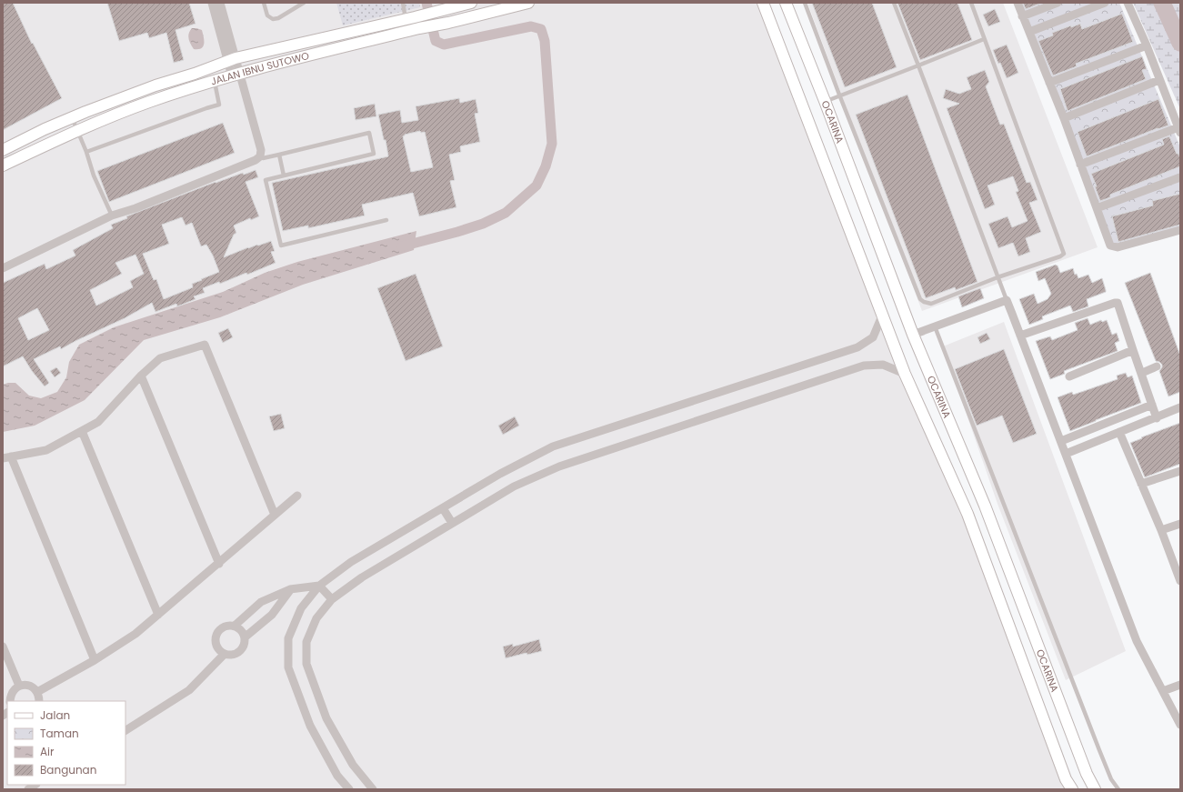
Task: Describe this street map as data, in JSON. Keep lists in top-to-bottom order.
{
  "streets": {
    "main road": ["JALAN IBNU SUTOWO", "OCARINA"]
  },
  "legend": [
    "Jalan",
    "Taman",
    "Air",
    "Bangunan"
  ]
}
